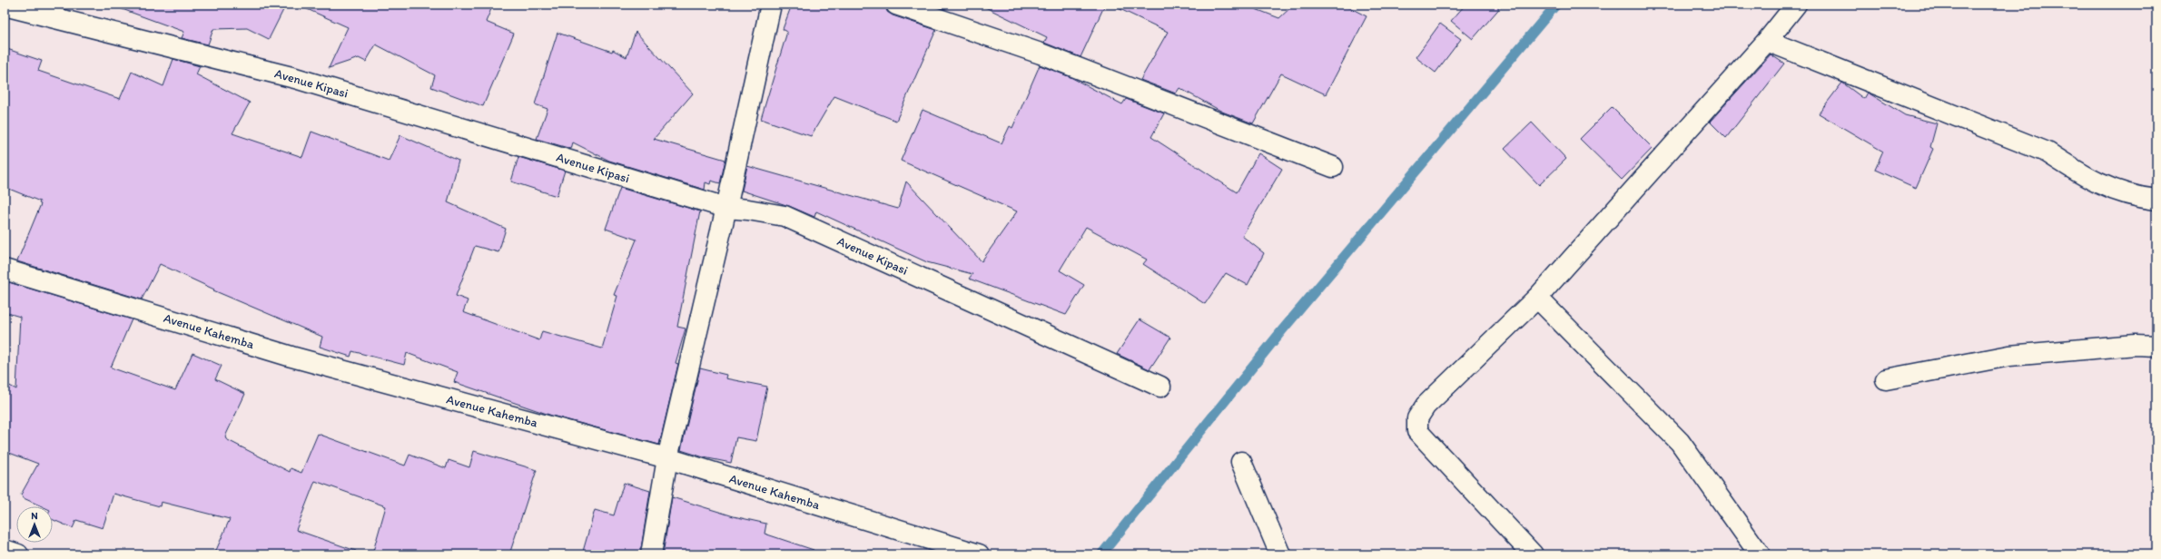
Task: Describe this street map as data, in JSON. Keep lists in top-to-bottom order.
{
  "streets": {
    "street": ["Avenue Kipasi", "Avenue Kahemba"]
  },
  "north": "top"
}
